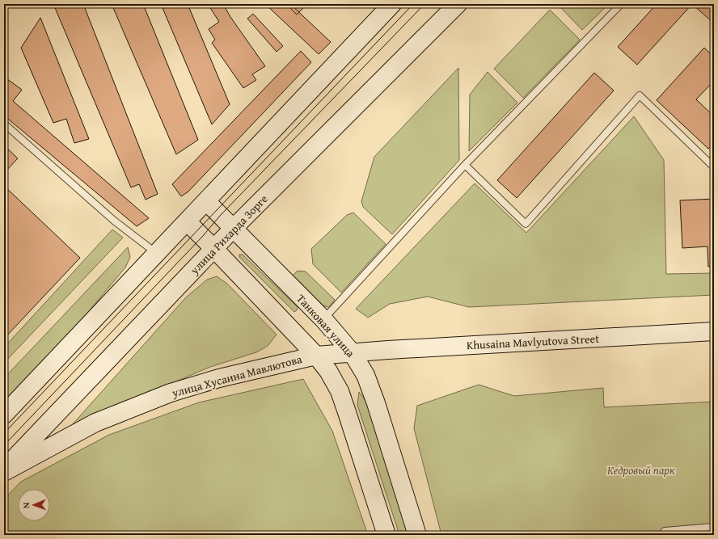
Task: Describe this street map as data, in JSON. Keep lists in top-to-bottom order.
{
  "streets": {
    "main road": [
      "улица Рихарда Зорге",
      "Танковая улица",
      "Khusaina Mavlyutova Street",
      "улица Хусаина Мавлютова"
    ]
  },
  "crossings": [
    ["улица Рихарда Зорге", "Танковая улица"],
    ["Танковая улица", "Khusaina Mavlyutova Street"],
    ["Танковая улица", "улица Хусаина Мавлютова"],
    ["Khusaina Mavlyutova Street", "улица Хусаина Мавлютова"]
  ],
  "parks": ["Кедровый парк"],
  "north": "left"
}
